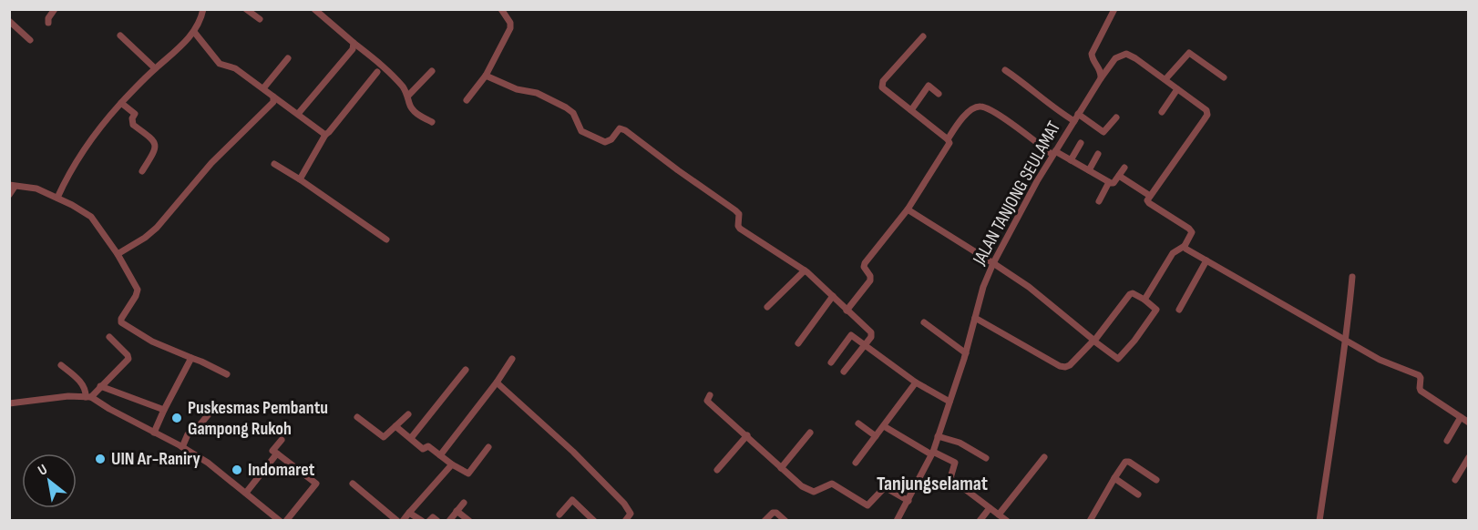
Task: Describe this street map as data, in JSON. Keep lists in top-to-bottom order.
{
  "streets": {
    "street": ["JALAN TANJONG SEULAMAT"]
  },
  "districts": ["Tanjungselamat"],
  "places": ["Puskesmas Pembantu Gampong Rukoh", "UIN Ar-Raniry", "Indomaret"],
  "north": "top left"
}
